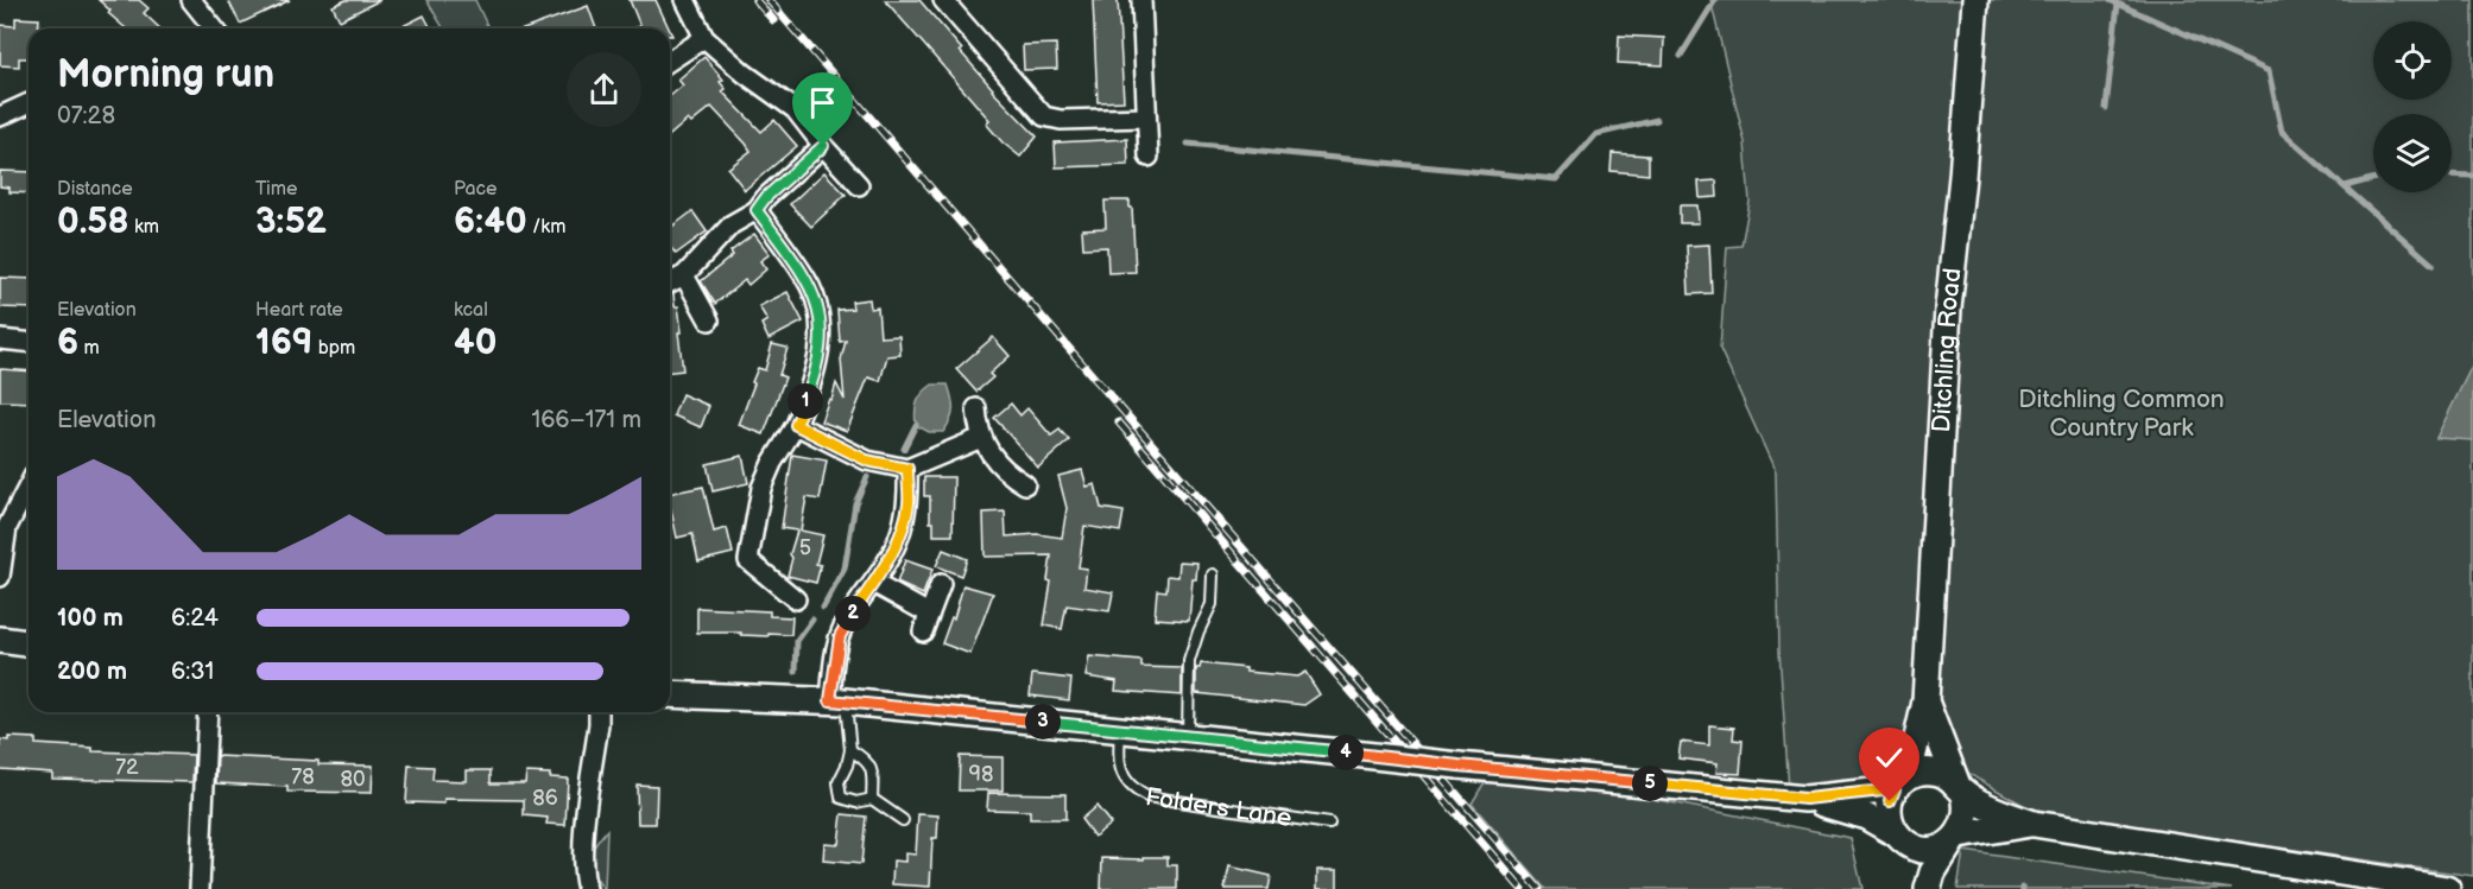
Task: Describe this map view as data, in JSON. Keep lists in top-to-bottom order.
{
  "streets": {
    "main road": ["Ditchling Road"],
    "lane": ["Folders Lane"]
  },
  "parks": ["Ditchling Common Country Park"],
  "house_numbers": [
    "5",
    "72",
    "98",
    "78",
    "80",
    "86"
  ],
  "page": {
    "heading": ["Morning run", "07:28"],
    "stats": [
      ["Distance", "0.58 km"],
      ["Time", "3:52"],
      ["Pace", "6:40 /km"],
      ["Elevation", "6 m"],
      ["Heart rate", "169 bpm"],
      ["kcal", "40"]
    ],
    "pins": [
      "1",
      "2",
      "3",
      "4",
      "5"
    ],
    "chart": ["Elevation", "166–171 m"],
    "list": [
      {
        "name": "100 m",
        "note": "6:24"
      },
      {
        "name": "200 m",
        "note": "6:31"
      }
    ]
  }
}
